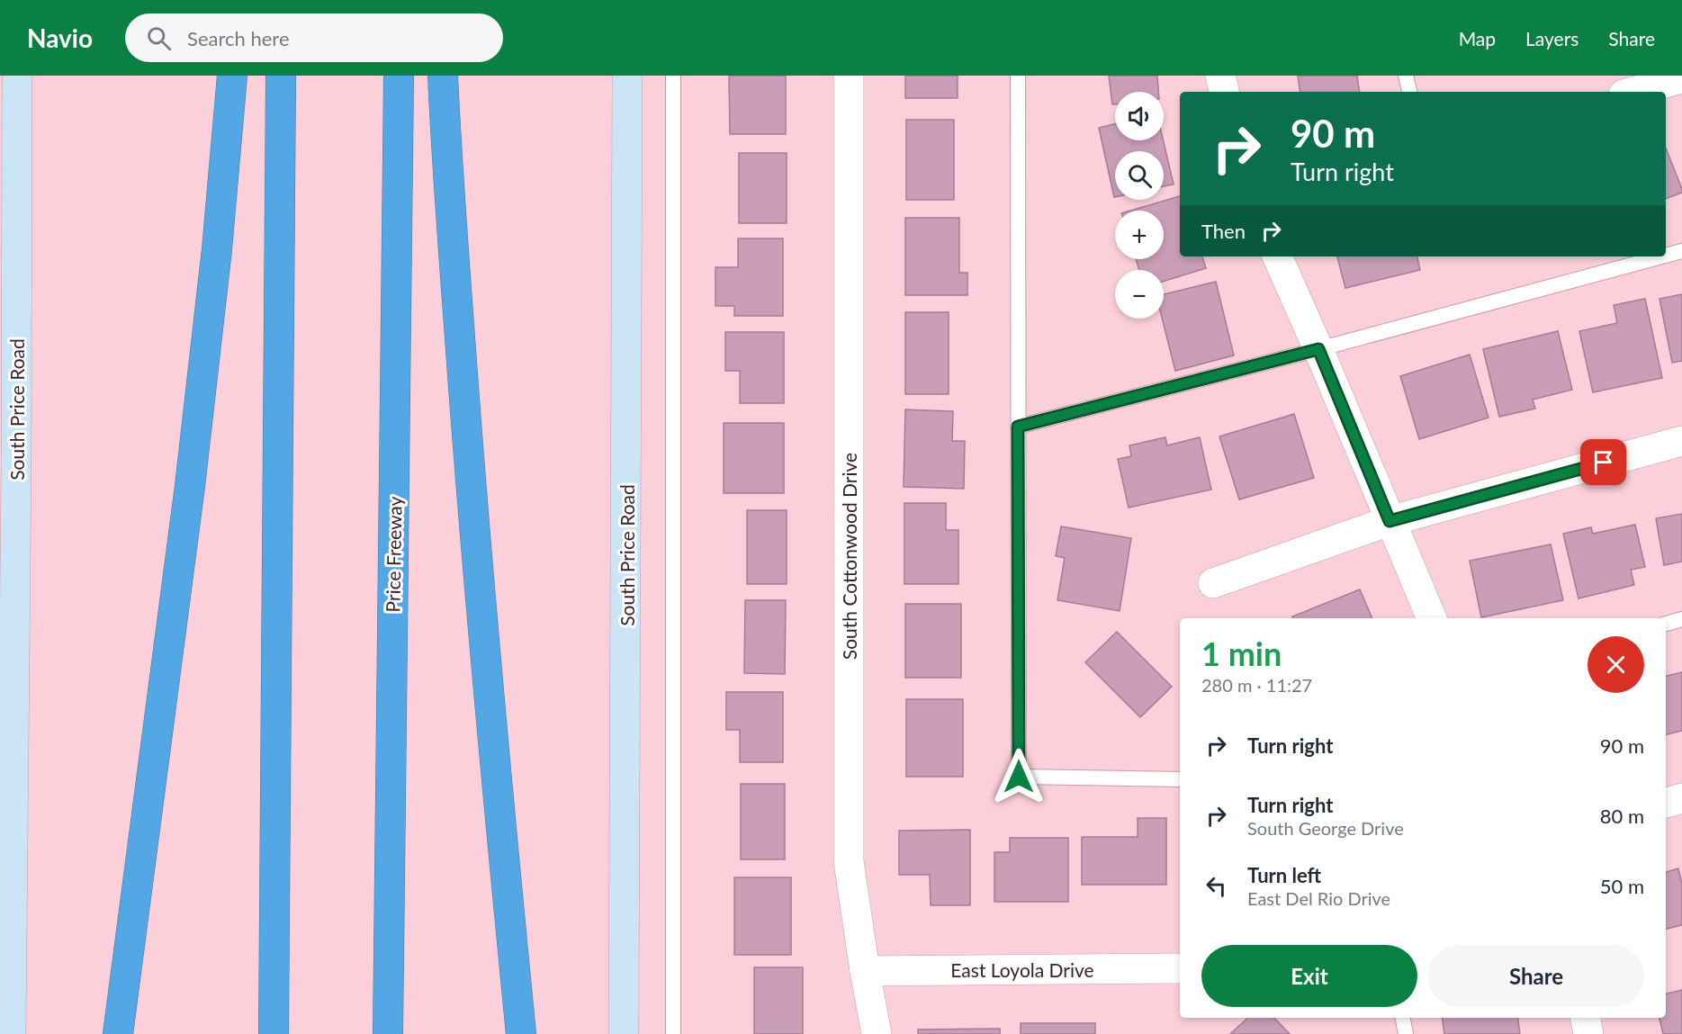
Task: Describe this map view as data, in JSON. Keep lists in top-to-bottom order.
{
  "streets": {
    "highway": ["Price Freeway"],
    "main road": ["South Price Road"],
    "street": ["South Cottonwood Drive", "East Loyola Drive"]
  },
  "crossings": [
    ["South Cottonwood Drive", "East Loyola Drive"]
  ],
  "page": {
    "header": "Navio",
    "search": "Search here",
    "nav": ["Map", "Layers", "Share"],
    "map_buttons": ["+", "−"],
    "turn": ["90 m", "Turn right"],
    "then": "Then",
    "heading": ["1 min", "280 m · 11:27"],
    "list": [
      {
        "name": "Turn right",
        "value": "90 m"
      },
      {
        "name": "Turn right",
        "note": "South George Drive",
        "value": "80 m"
      },
      {
        "name": "Turn left",
        "note": "East Del Rio Drive",
        "value": "50 m"
      }
    ],
    "buttons": ["Exit", "Share"]
  }
}
